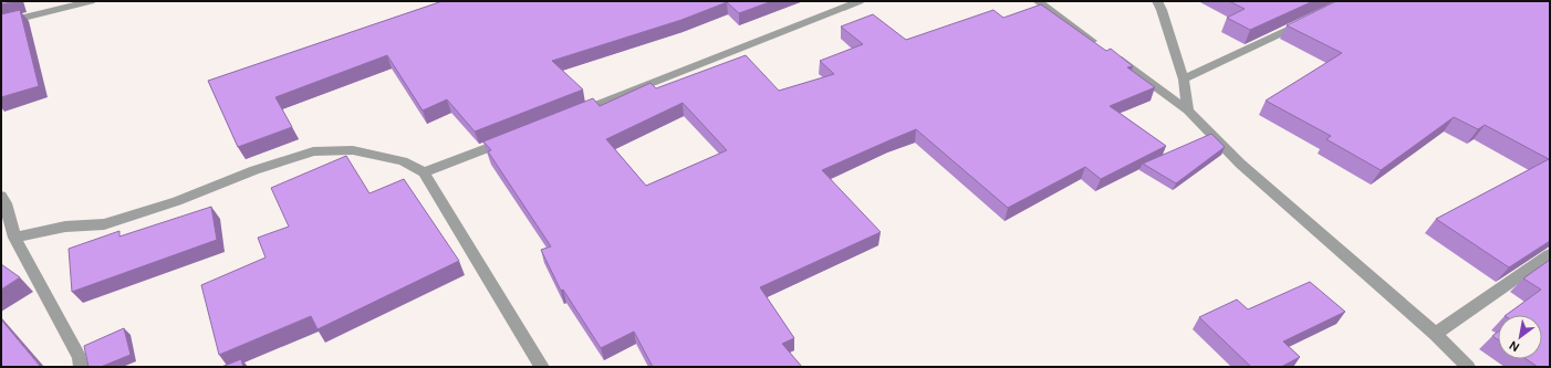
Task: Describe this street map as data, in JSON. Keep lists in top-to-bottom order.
{
  "north": "bottom left"
}
